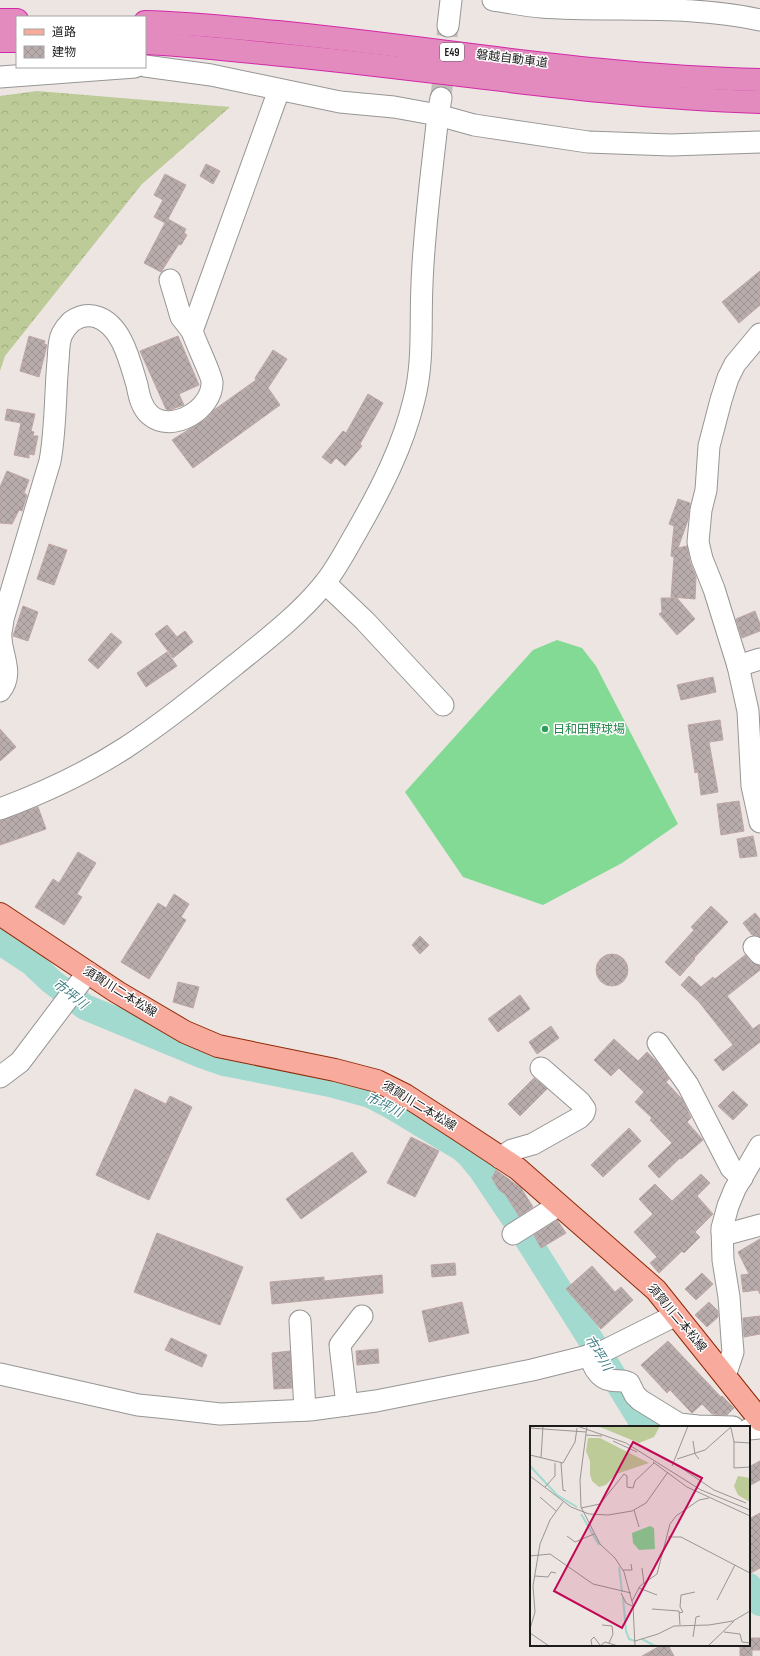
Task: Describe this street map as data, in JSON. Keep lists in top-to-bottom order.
{
  "streets": {
    "highway": ["E49", "磐越自動車道"],
    "main road": ["須賀川二本松線"]
  },
  "water": ["市坪川"],
  "places": ["日和田野球場"],
  "legend": ["道路", "建物"]
}
